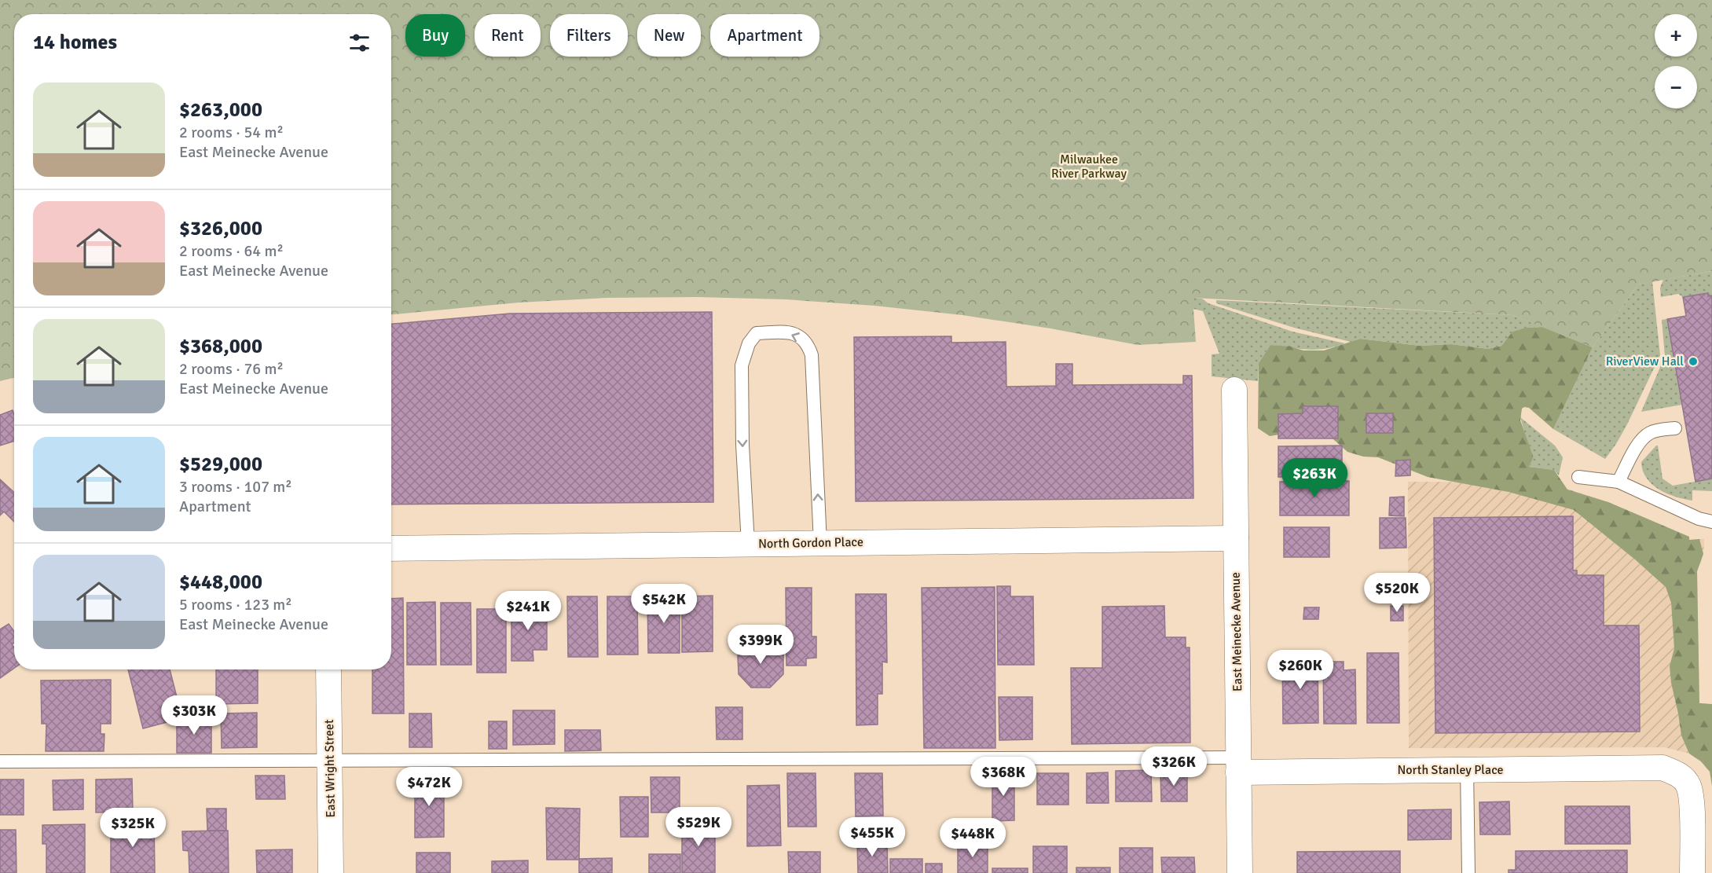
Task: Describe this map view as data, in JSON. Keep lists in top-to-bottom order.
{
  "streets": {
    "street": [
      "North Gordon Place",
      "East Meinecke Avenue",
      "East Wright Street",
      "North Stanley Place"
    ]
  },
  "crossings": [
    ["North Gordon Place", "East Meinecke Avenue"],
    ["East Meinecke Avenue", "North Stanley Place"]
  ],
  "parks": ["Milwaukee River Parkway"],
  "places": ["RiverView Hall"],
  "page": {
    "map_buttons": ["+", "−"],
    "chip": [
      "Buy",
      "Rent",
      "Filters",
      "New",
      "Apartment"
    ],
    "heading": "14 homes",
    "list": [
      {
        "name": "$263,000",
        "note": "2 rooms · 54 m² · East Meinecke Avenue"
      },
      {
        "name": "$326,000",
        "note": "2 rooms · 64 m² · East Meinecke Avenue"
      },
      {
        "name": "$368,000",
        "note": "2 rooms · 76 m² · East Meinecke Avenue"
      },
      {
        "name": "$529,000",
        "note": "3 rooms · 107 m² · Apartment"
      },
      {
        "name": "$448,000",
        "note": "5 rooms · 123 m² · East Meinecke Avenue"
      }
    ],
    "price": [
      "$263K",
      "$520K",
      "$542K",
      "$241K",
      "$399K",
      "$260K",
      "$303K",
      "$326K",
      "$368K",
      "$472K",
      "$529K",
      "$325K",
      "$455K",
      "$448K"
    ]
  }
}
